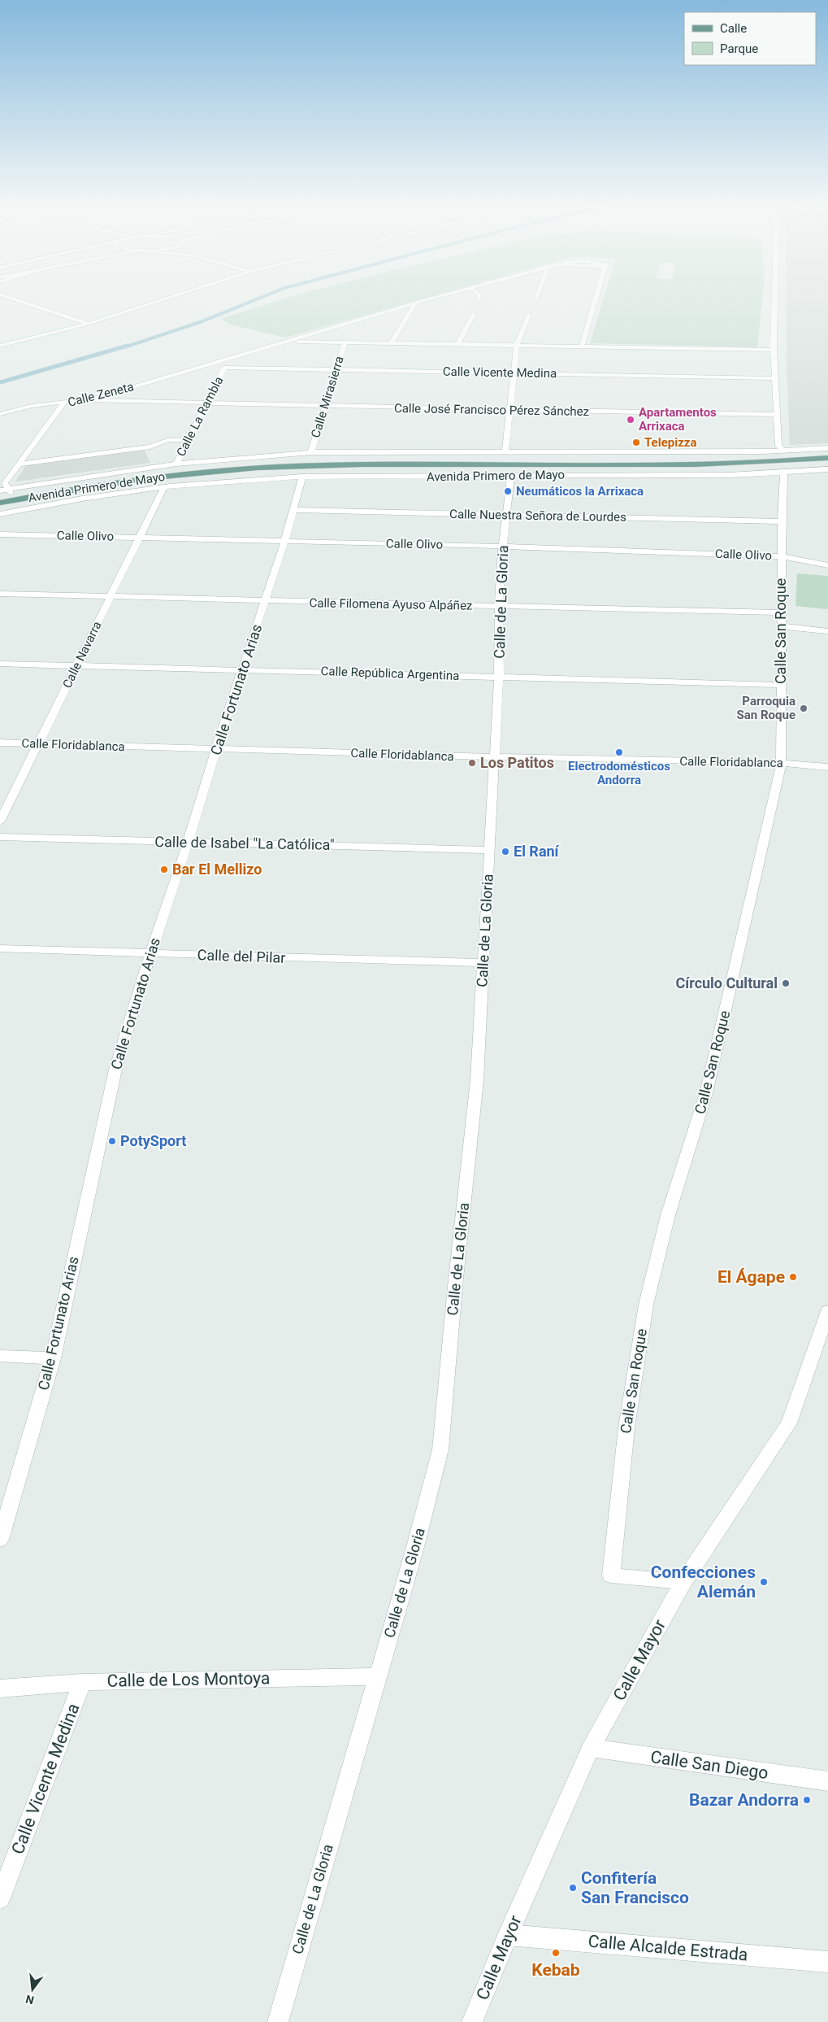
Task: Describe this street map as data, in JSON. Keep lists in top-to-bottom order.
{
  "streets": {
    "main road": ["Avenida Primero de Mayo"],
    "street": [
      "Calle Vicente Medina",
      "Calle Zeneta",
      "Calle Mirasierra",
      "Calle José Francisco Pérez Sánchez",
      "Calle La Rambla",
      "Calle Nuestra Señora de Lourdes",
      "Calle Olivo",
      "Calle de La Gloria",
      "Calle Filomena Ayuso Alpáñez",
      "Calle San Roque",
      "Calle Navarra",
      "Calle República Argentina",
      "Calle Fortunato Arias",
      "Calle Floridablanca",
      "Calle de Isabel \"La Católica\"",
      "Calle del Pilar",
      "Calle Mayor",
      "Calle de Los Montoya",
      "Calle San Diego",
      "Calle Alcalde Estrada"
    ]
  },
  "crossings": [
    ["Calle Vicente Medina", "Calle Mirasierra"],
    ["Calle Vicente Medina", "Calle La Rambla"],
    ["Calle Vicente Medina", "Calle de Los Montoya"],
    ["Calle Zeneta", "Calle José Francisco Pérez Sánchez"],
    ["Calle Zeneta", "Calle La Rambla"],
    ["Calle Zeneta", "Avenida Primero de Mayo"],
    ["Calle Mirasierra", "Calle José Francisco Pérez Sánchez"],
    ["Calle Mirasierra", "Avenida Primero de Mayo"],
    ["Calle José Francisco Pérez Sánchez", "Calle La Rambla"],
    ["Calle La Rambla", "Avenida Primero de Mayo"],
    ["Avenida Primero de Mayo", "Calle de La Gloria"],
    ["Avenida Primero de Mayo", "Calle San Roque"],
    ["Avenida Primero de Mayo", "Calle Navarra"],
    ["Avenida Primero de Mayo", "Calle Fortunato Arias"],
    ["Calle Nuestra Señora de Lourdes", "Calle de La Gloria"],
    ["Calle Nuestra Señora de Lourdes", "Calle San Roque"],
    ["Calle Nuestra Señora de Lourdes", "Calle Fortunato Arias"],
    ["Calle Olivo", "Calle de La Gloria"],
    ["Calle Olivo", "Calle San Roque"],
    ["Calle Olivo", "Calle Navarra"],
    ["Calle Olivo", "Calle Fortunato Arias"],
    ["Calle de La Gloria", "Calle Filomena Ayuso Alpáñez"],
    ["Calle de La Gloria", "Calle República Argentina"],
    ["Calle de La Gloria", "Calle Floridablanca"],
    ["Calle de La Gloria", "Calle de Isabel \"La Católica\""],
    ["Calle de La Gloria", "Calle del Pilar"],
    ["Calle de La Gloria", "Calle de Los Montoya"],
    ["Calle Filomena Ayuso Alpáñez", "Calle San Roque"],
    ["Calle Filomena Ayuso Alpáñez", "Calle Navarra"],
    ["Calle Filomena Ayuso Alpáñez", "Calle Fortunato Arias"],
    ["Calle San Roque", "Calle República Argentina"],
    ["Calle San Roque", "Calle Floridablanca"],
    ["Calle San Roque", "Calle Mayor"],
    ["Calle Navarra", "Calle República Argentina"],
    ["Calle Navarra", "Calle Floridablanca"],
    ["Calle República Argentina", "Calle Fortunato Arias"],
    ["Calle Fortunato Arias", "Calle Floridablanca"],
    ["Calle Fortunato Arias", "Calle de Isabel \"La Católica\""],
    ["Calle Fortunato Arias", "Calle del Pilar"],
    ["Calle Mayor", "Calle San Diego"],
    ["Calle Mayor", "Calle Alcalde Estrada"]
  ],
  "places": [
    "Apartamentos Arrixaca",
    "Telepizza",
    "Neumáticos la Arrixaca",
    "Parroquia San Roque",
    "Electrodomésticos Andorra",
    "Los Patitos",
    "El Raní",
    "Bar El Mellizo",
    "Círculo Cultural",
    "PotySport",
    "El Ágape",
    "Confecciones Alemán",
    "Bazar Andorra",
    "Confitería San Francisco",
    "Kebab"
  ],
  "legend": ["Calle", "Parque"],
  "north": "bottom"
}
